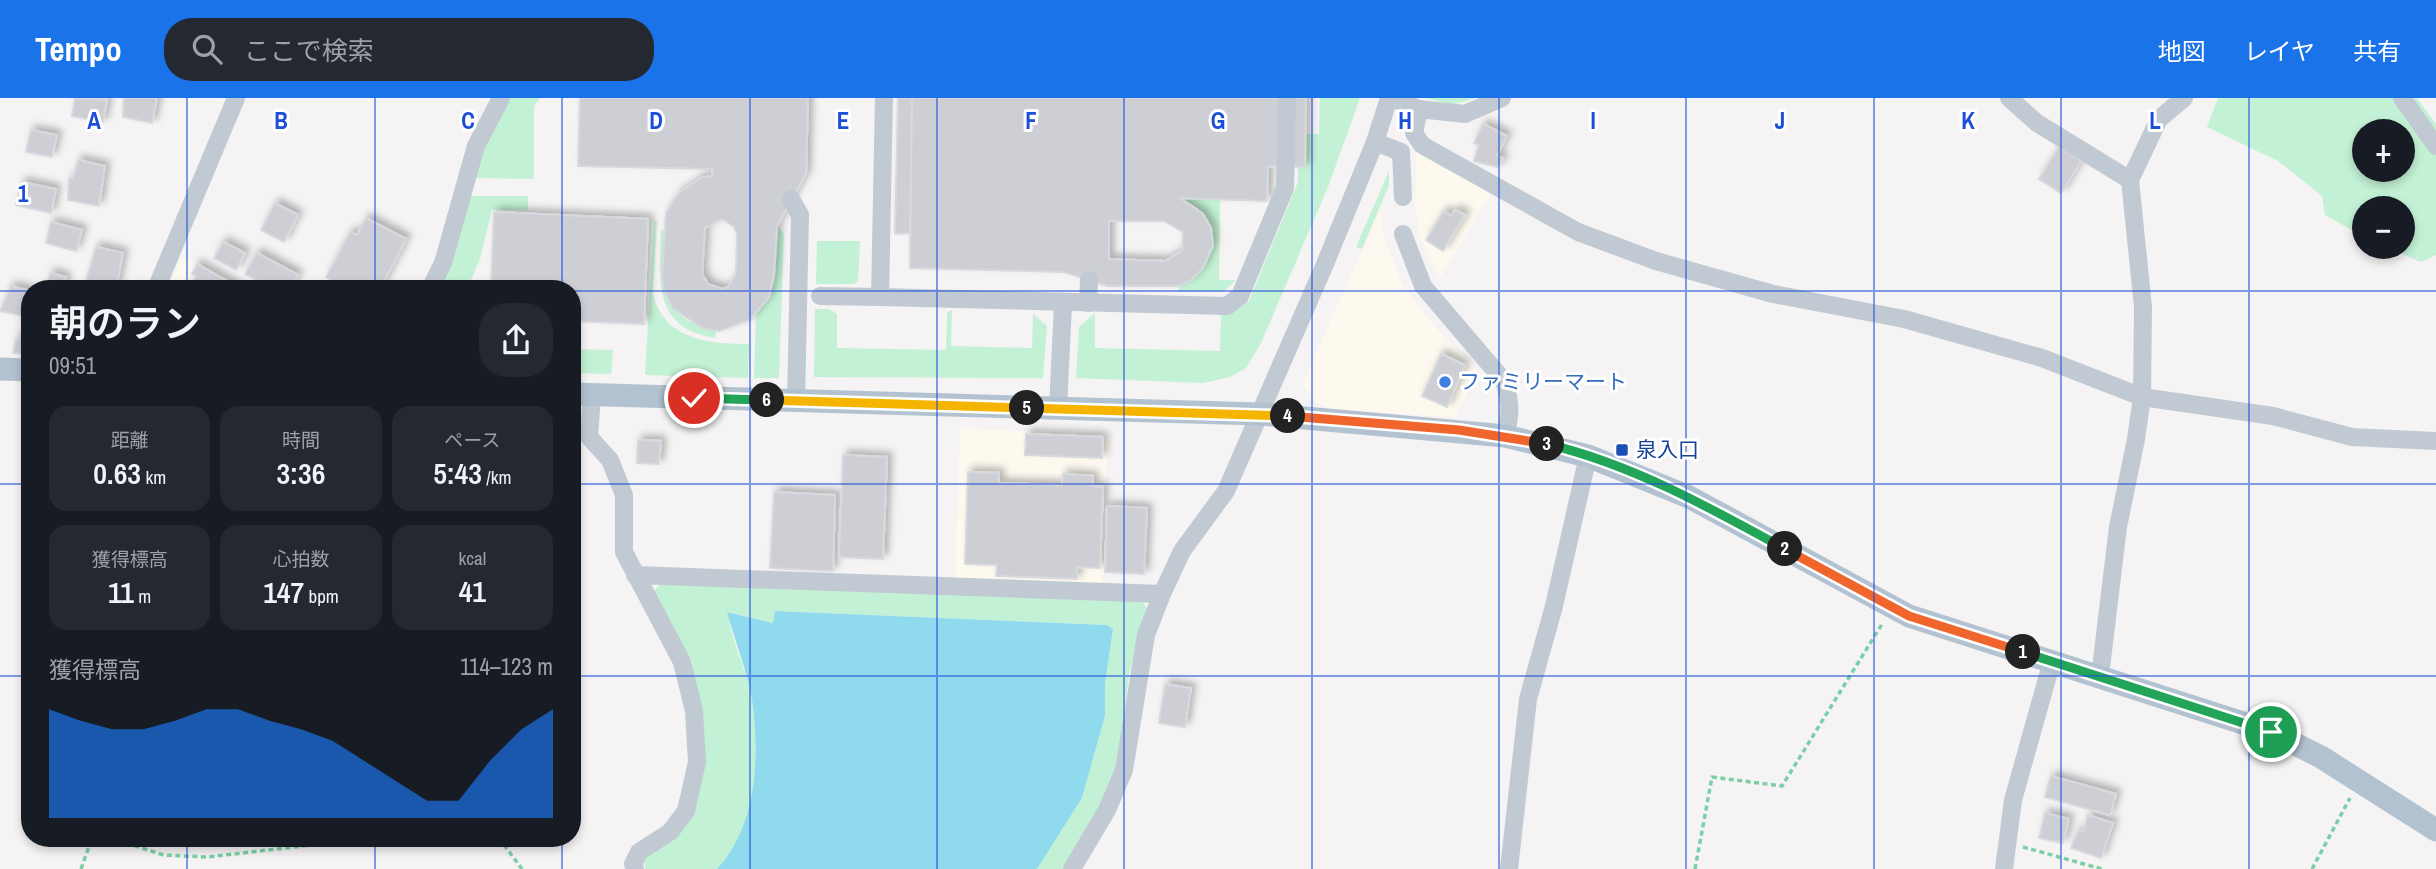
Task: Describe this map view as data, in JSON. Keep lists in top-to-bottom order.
{
  "places": {
    "other": ["ファミリーマート"],
    "transit": ["泉入口"]
  },
  "page": {
    "header": "Tempo",
    "search": "ここで検索",
    "nav": ["地図", "レイヤ", "共有"],
    "map_buttons": ["+", "−"],
    "heading": ["朝のラン", "09:51"],
    "pins": [
      "6",
      "5",
      "4",
      "3",
      "2",
      "1"
    ],
    "stats": [
      ["距離", "0.63 km"],
      ["時間", "3:36"],
      ["ペース", "5:43 /km"],
      ["獲得標高", "11 m"],
      ["心拍数", "147 bpm"],
      ["kcal", "41"]
    ],
    "chart": ["獲得標高", "114–123 m"]
  },
  "grid": {
    "columns": [
      "A",
      "B",
      "C",
      "D",
      "E",
      "F",
      "G",
      "H",
      "I",
      "J",
      "K",
      "L"
    ],
    "rows": ["1"]
  }
}
